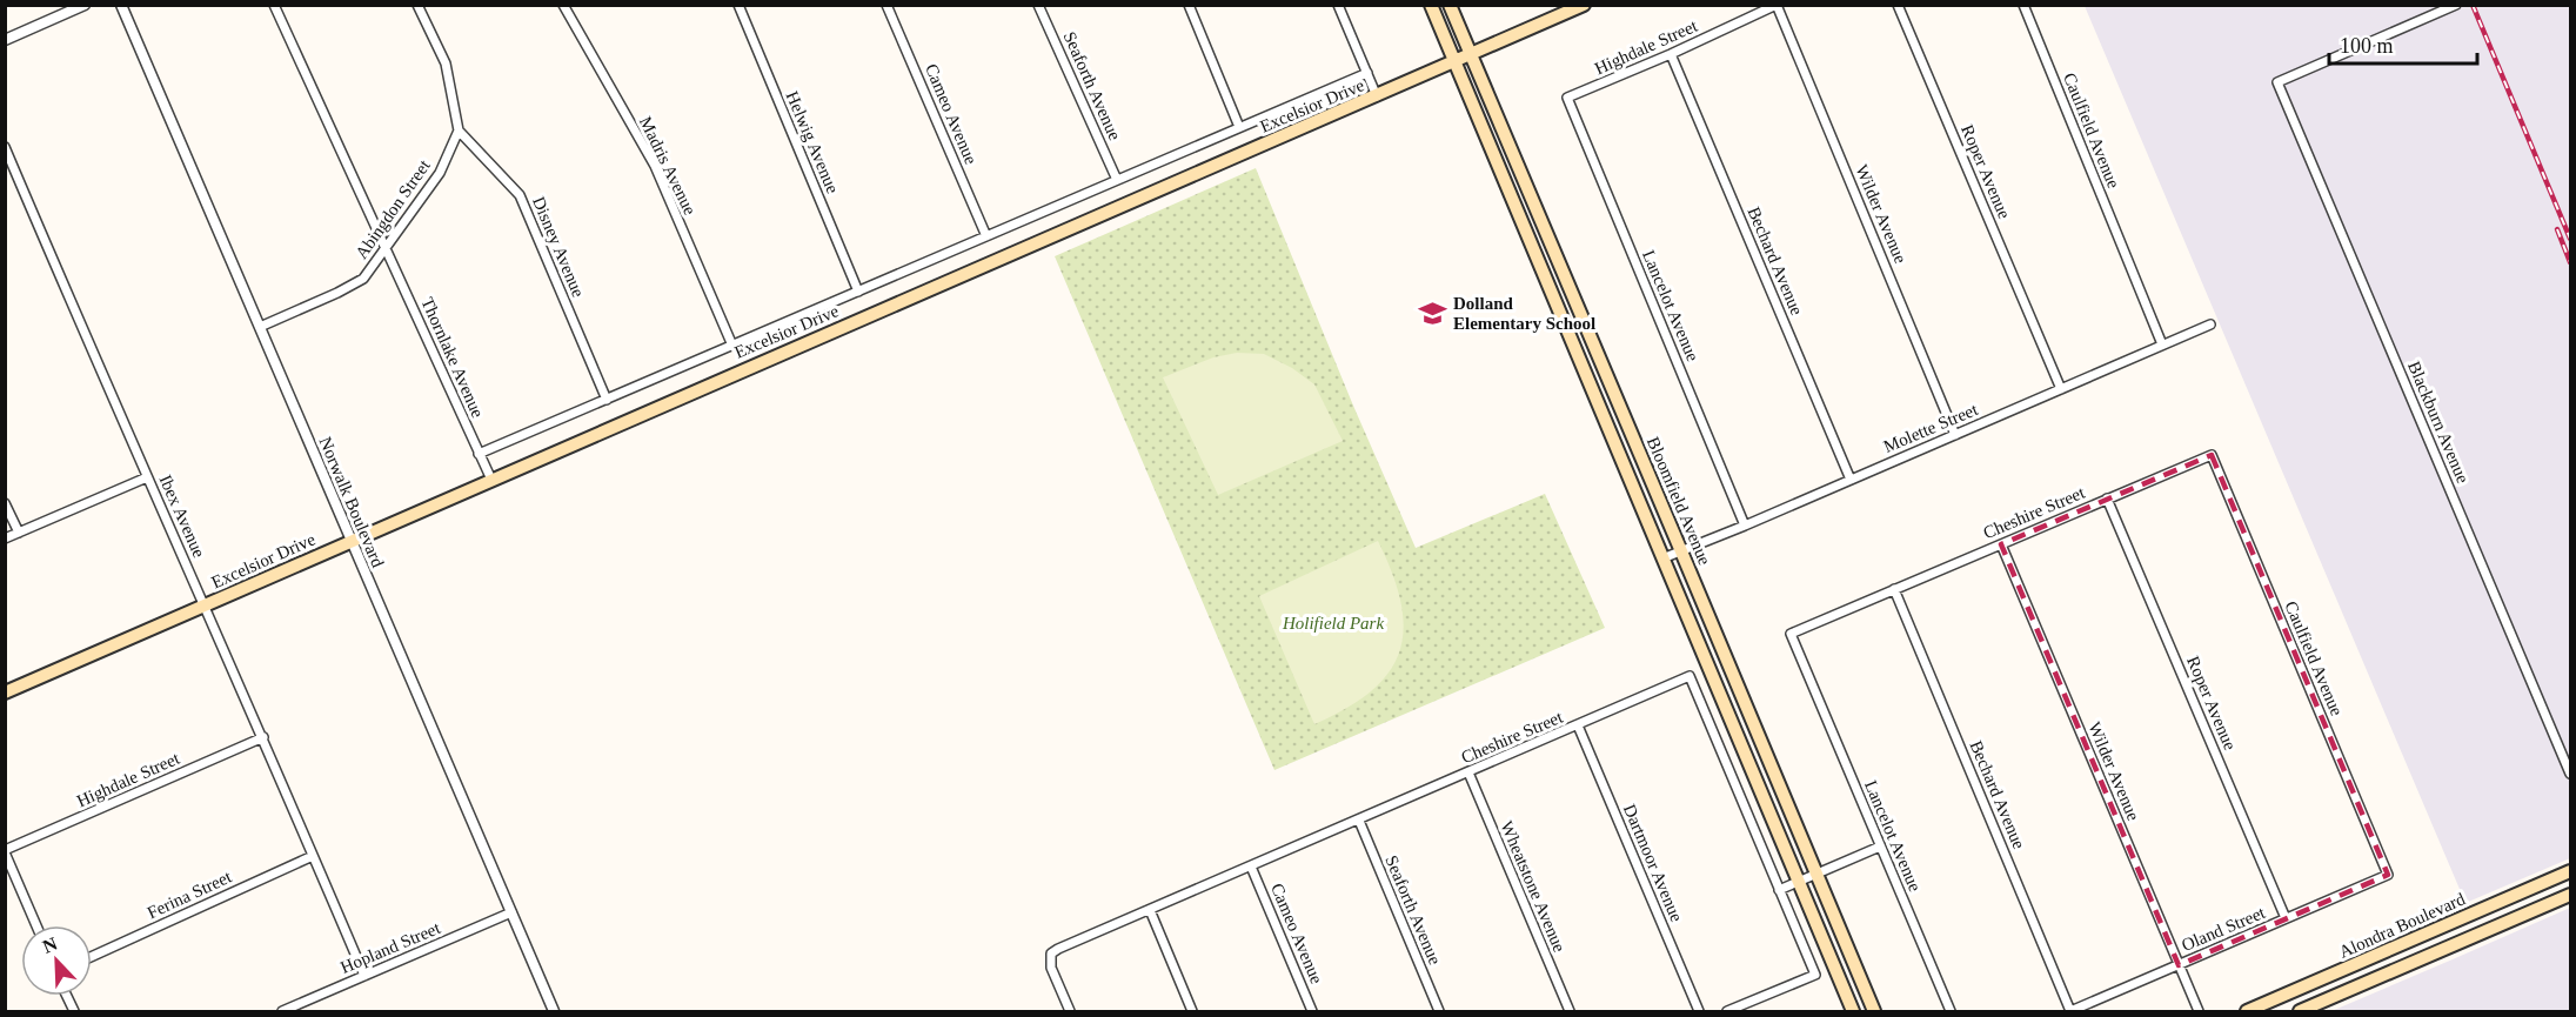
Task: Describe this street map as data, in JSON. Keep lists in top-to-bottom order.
{
  "streets": {
    "main road": ["Excelsior Drive", "Bloomfield Avenue", "Alondra Boulevard"],
    "street": [
      "Highdale Street",
      "Seaforth Avenue",
      "Cameo Avenue",
      "Caulfield Avenue",
      "Helwig Avenue",
      "Madris Avenue",
      "Roper Avenue",
      "Abingdon Street",
      "Wilder Avenue",
      "Disney Avenue",
      "Bechard Avenue",
      "Lancelot Avenue",
      "Thornlake Avenue",
      "Blackburn Avenue",
      "Molette Street",
      "Norwalk Boulevard",
      "Cheshire Street",
      "Ibex Avenue",
      "Dartmoor Avenue",
      "Wheatstone Avenue",
      "Ferina Street",
      "Oland Street",
      "Hopland Street"
    ]
  },
  "crossings": [
    ["Highdale Street", "Wilder Avenue"],
    ["Highdale Street", "Bechard Avenue"],
    ["Highdale Street", "Lancelot Avenue"],
    ["Highdale Street", "Ibex Avenue"],
    ["Seaforth Avenue", "Excelsior Drive"],
    ["Seaforth Avenue", "Cheshire Street"],
    ["Excelsior Drive", "Cameo Avenue"],
    ["Excelsior Drive", "Helwig Avenue"],
    ["Excelsior Drive", "Madris Avenue"],
    ["Excelsior Drive", "Disney Avenue"],
    ["Excelsior Drive", "Thornlake Avenue"],
    ["Excelsior Drive", "Bloomfield Avenue"],
    ["Excelsior Drive", "Norwalk Boulevard"],
    ["Excelsior Drive", "Ibex Avenue"],
    ["Cameo Avenue", "Cheshire Street"],
    ["Caulfield Avenue", "Molette Street"],
    ["Caulfield Avenue", "Cheshire Street"],
    ["Caulfield Avenue", "Oland Street"],
    ["Roper Avenue", "Molette Street"],
    ["Roper Avenue", "Cheshire Street"],
    ["Roper Avenue", "Oland Street"],
    ["Abingdon Street", "Disney Avenue"],
    ["Abingdon Street", "Thornlake Avenue"],
    ["Abingdon Street", "Norwalk Boulevard"],
    ["Wilder Avenue", "Molette Street"],
    ["Wilder Avenue", "Cheshire Street"],
    ["Wilder Avenue", "Oland Street"],
    ["Bechard Avenue", "Molette Street"],
    ["Bechard Avenue", "Cheshire Street"],
    ["Bechard Avenue", "Oland Street"],
    ["Lancelot Avenue", "Molette Street"],
    ["Lancelot Avenue", "Cheshire Street"],
    ["Molette Street", "Bloomfield Avenue"],
    ["Norwalk Boulevard", "Hopland Street"],
    ["Cheshire Street", "Dartmoor Avenue"],
    ["Cheshire Street", "Wheatstone Avenue"],
    ["Ibex Avenue", "Ferina Street"],
    ["Ibex Avenue", "Hopland Street"]
  ],
  "parks": ["Holifield Park"],
  "places": {
    "school or university": ["Dolland Elementary School"]
  },
  "scale_bar": "100 m",
  "north": "top left"
}
